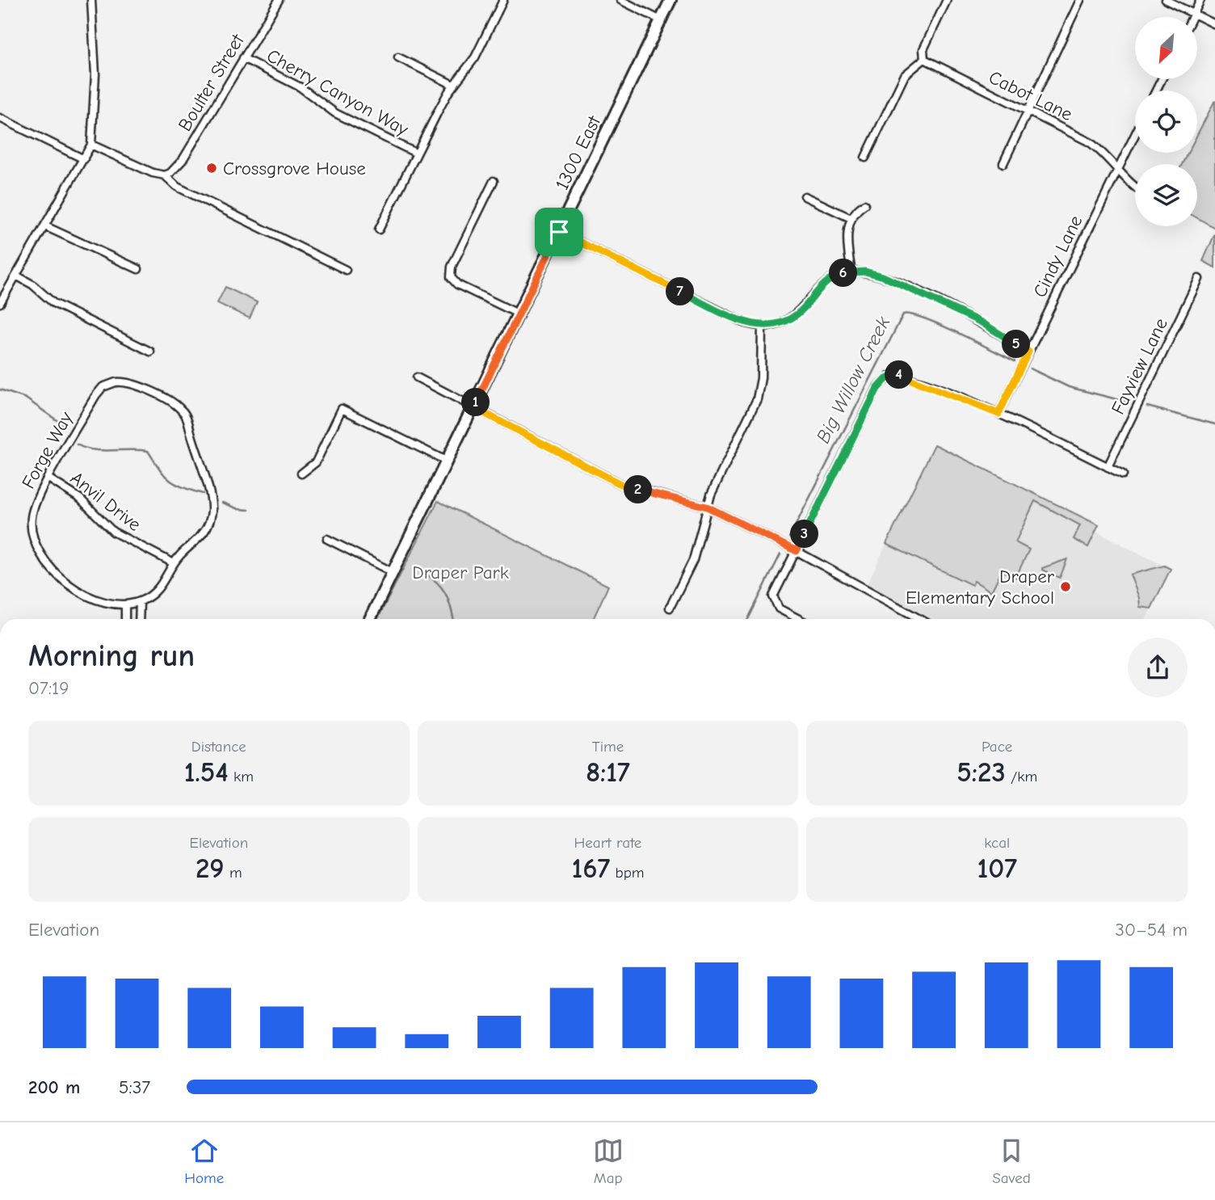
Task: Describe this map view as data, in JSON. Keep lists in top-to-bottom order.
{
  "streets": {
    "main road": ["1300 East"],
    "street": [
      "Boulter Street",
      "Cherry Canyon Way",
      "Cabot Lane",
      "Cindy Lane",
      "Fayview Lane",
      "Forge Way",
      "Anvil Drive"
    ]
  },
  "crossings": [
    ["Boulter Street", "Cherry Canyon Way"],
    ["Cabot Lane", "Cindy Lane"],
    ["Forge Way", "Anvil Drive"]
  ],
  "water": ["Big Willow Creek"],
  "parks": ["Draper Park"],
  "places": ["Crossgrove House", "Draper Elementary School"],
  "north": "bottom left",
  "page": {
    "pins": [
      "6",
      "7",
      "5",
      "4",
      "1",
      "2",
      "3"
    ],
    "heading": ["Morning run", "07:19"],
    "stats": [
      ["Distance", "1.54 km"],
      ["Time", "8:17"],
      ["Pace", "5:23 /km"],
      ["Elevation", "29 m"],
      ["Heart rate", "167 bpm"],
      ["kcal", "107"]
    ],
    "chart": ["Elevation", "30–54 m"],
    "list": [
      {
        "name": "200 m",
        "note": "5:37"
      }
    ],
    "tabs": ["Home", "Map", "Saved"]
  }
}
